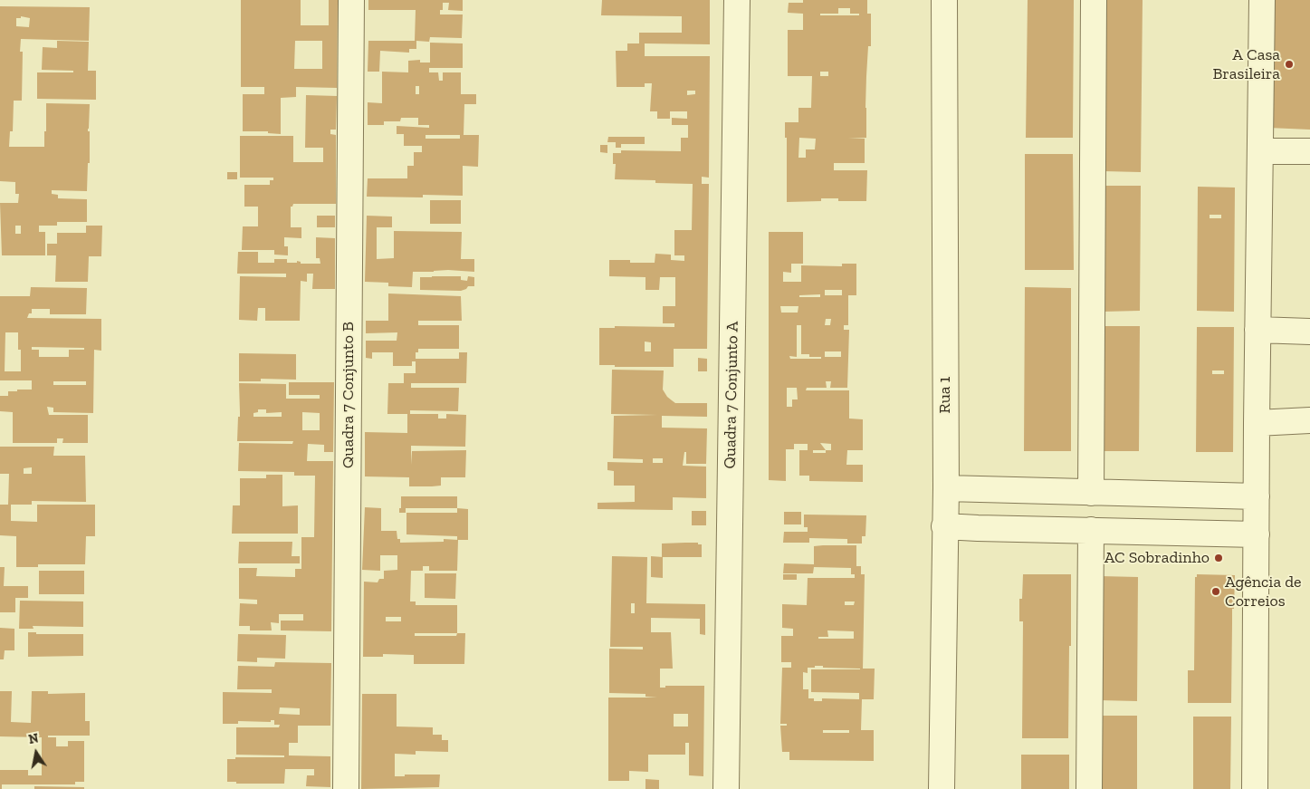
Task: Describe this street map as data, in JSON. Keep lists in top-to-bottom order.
{
  "streets": {
    "street": ["Quadra 7 Conjunto B", "Quadra 7 Conjunto A", "Rua 1"]
  },
  "places": ["A Casa Brasileira", "AC Sobradinho", "Agência de Correios"],
  "north": "top"
}
